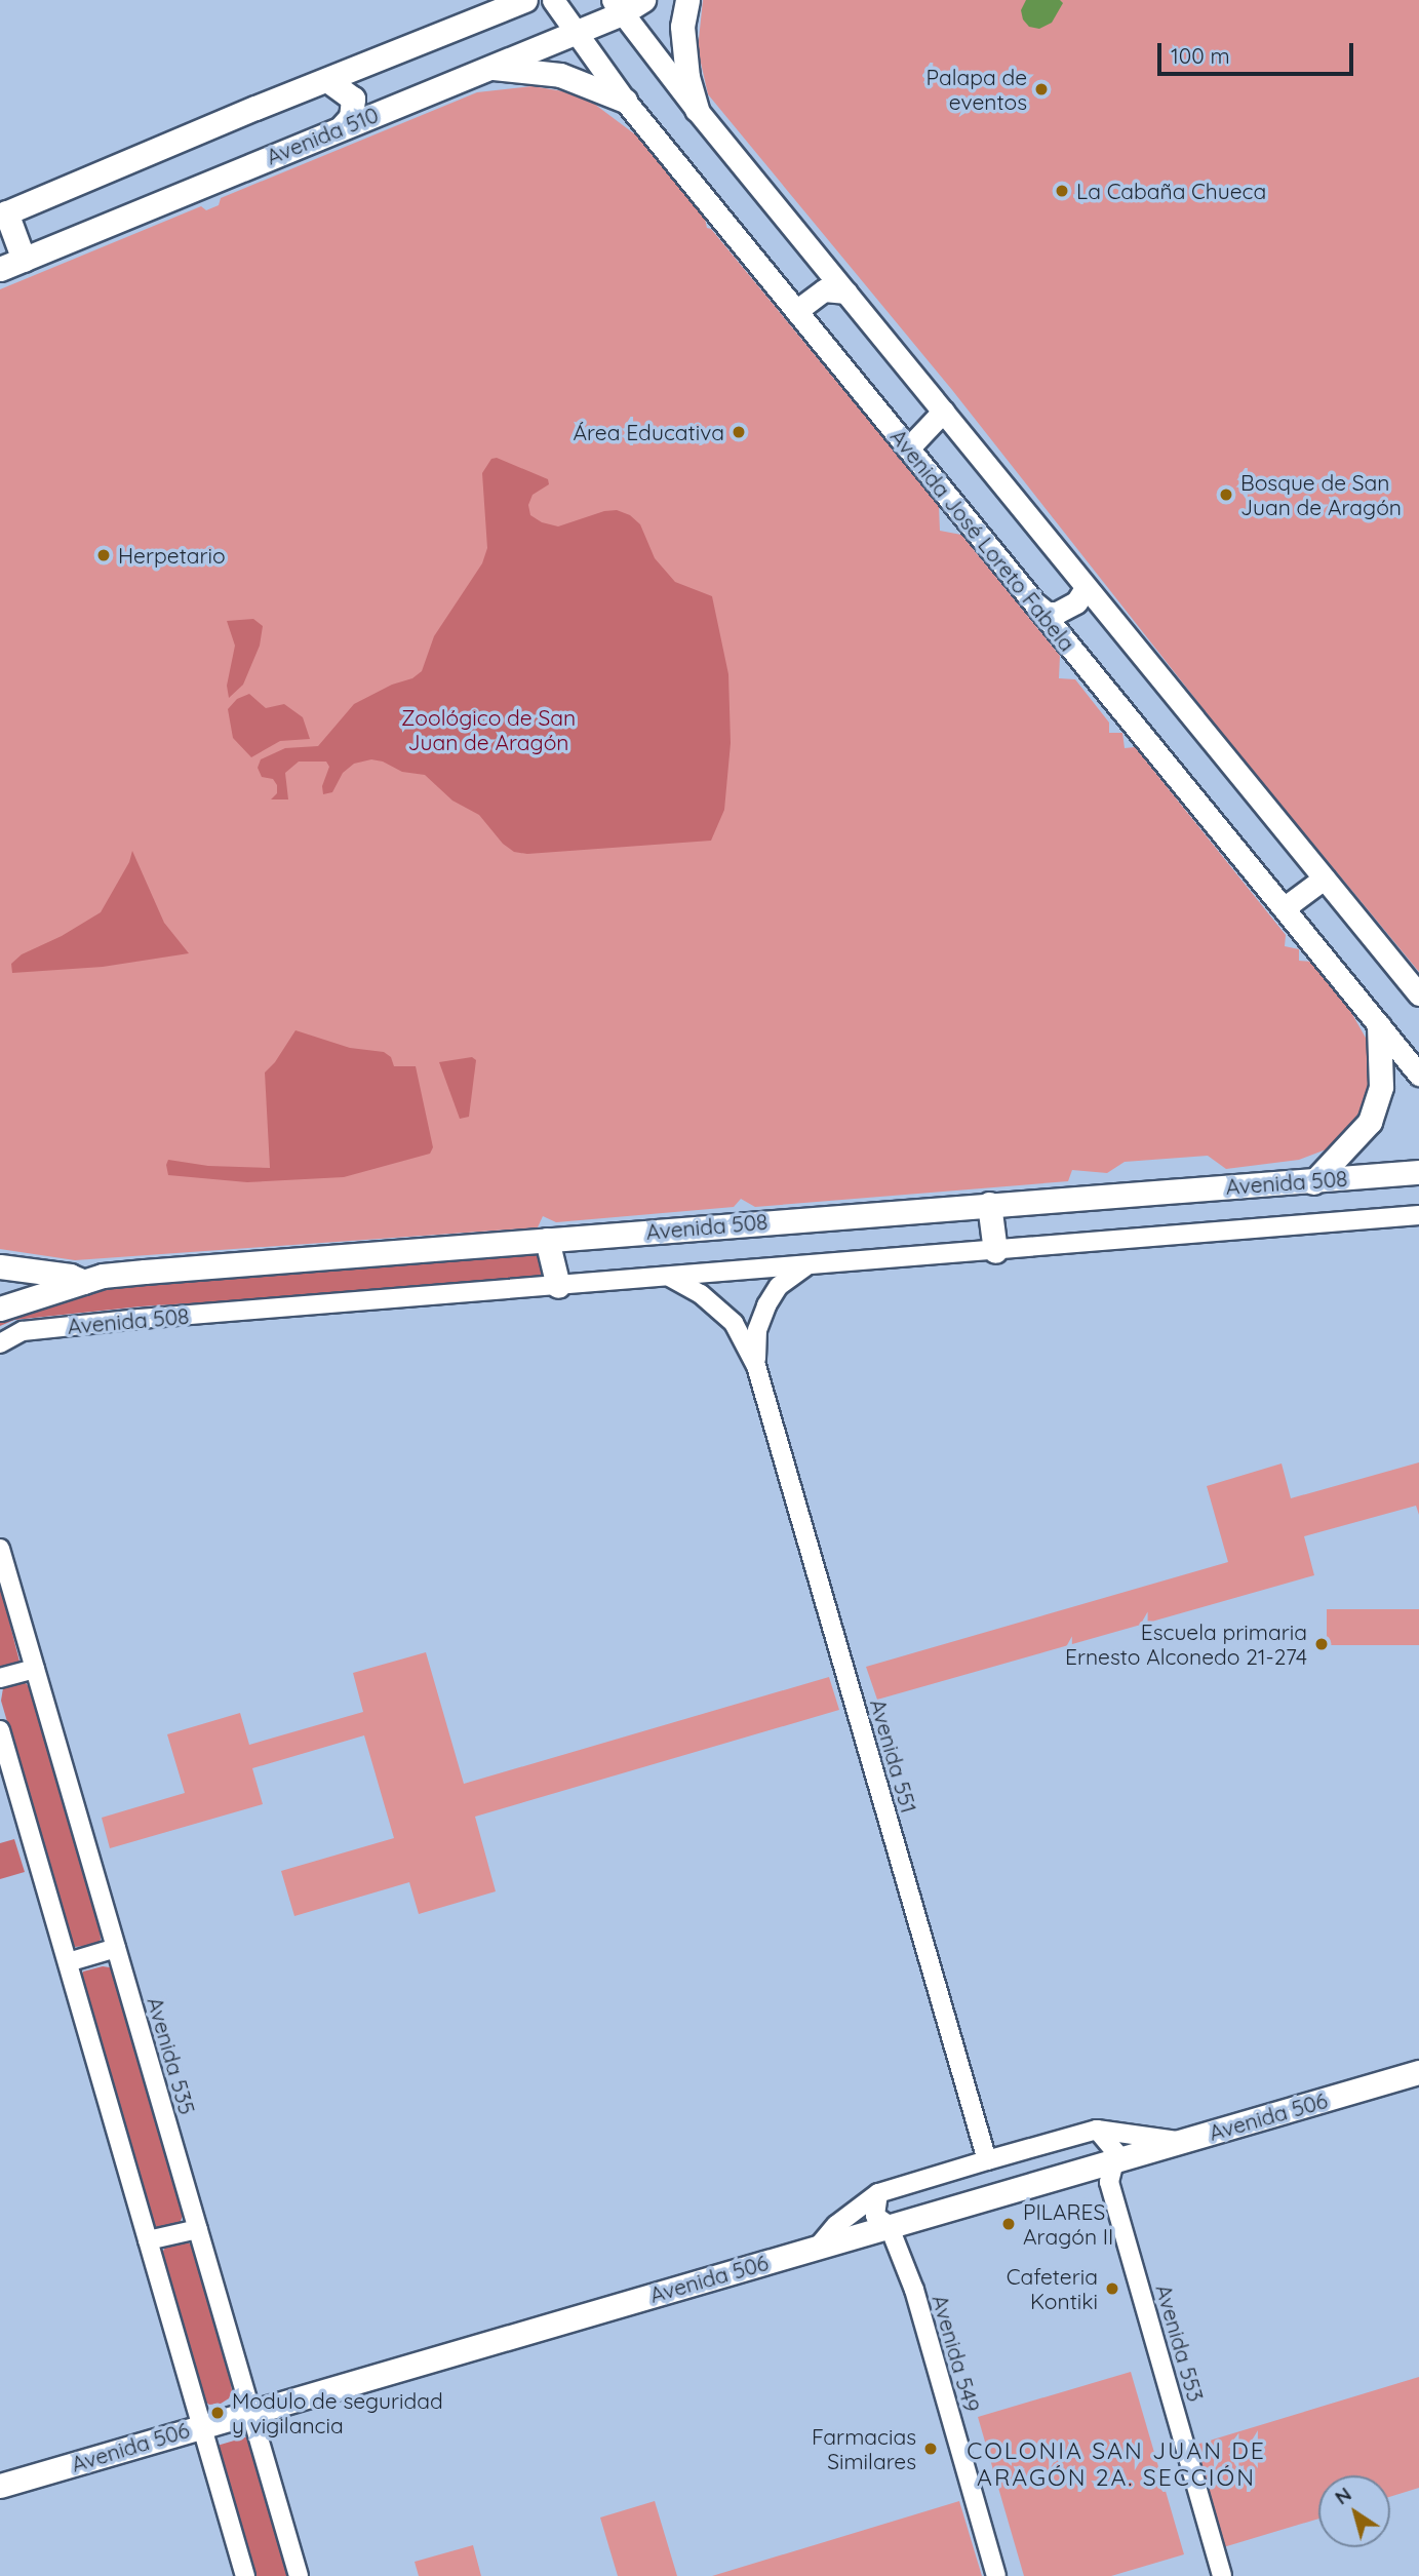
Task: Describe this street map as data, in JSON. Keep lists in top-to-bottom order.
{
  "streets": {
    "main road": [
      "Avenida 510",
      "Avenida José Loreto Fabela",
      "Avenida 508",
      "Avenida 506"
    ],
    "street": [
      "Avenida 551",
      "Avenida 535",
      "Avenida 553",
      "Avenida 549"
    ]
  },
  "crossings": [
    ["Avenida 510", "Avenida José Loreto Fabela"],
    ["Avenida 508", "Avenida 551"],
    ["Avenida 535", "Avenida 506"],
    ["Avenida 506", "Avenida 553"],
    ["Avenida 506", "Avenida 549"]
  ],
  "districts": ["COLONIA SAN JUAN DE ARAGÓN 2A. SECCIÓN"],
  "parks": ["Zoológico de San Juan de Aragón"],
  "places": [
    "Palapa de eventos",
    "La Cabaña Chueca",
    "Área Educativa",
    "Bosque de San Juan de Aragón",
    "Herpetario",
    "Escuela primaria Ernesto Alconedo 21-274",
    "PILARES Aragón II",
    "Cafeteria Kontiki",
    "Modulo de seguridad y vigilancia",
    "Farmacias Similares"
  ],
  "scale_bar": "100 m",
  "north": "top left"
}
